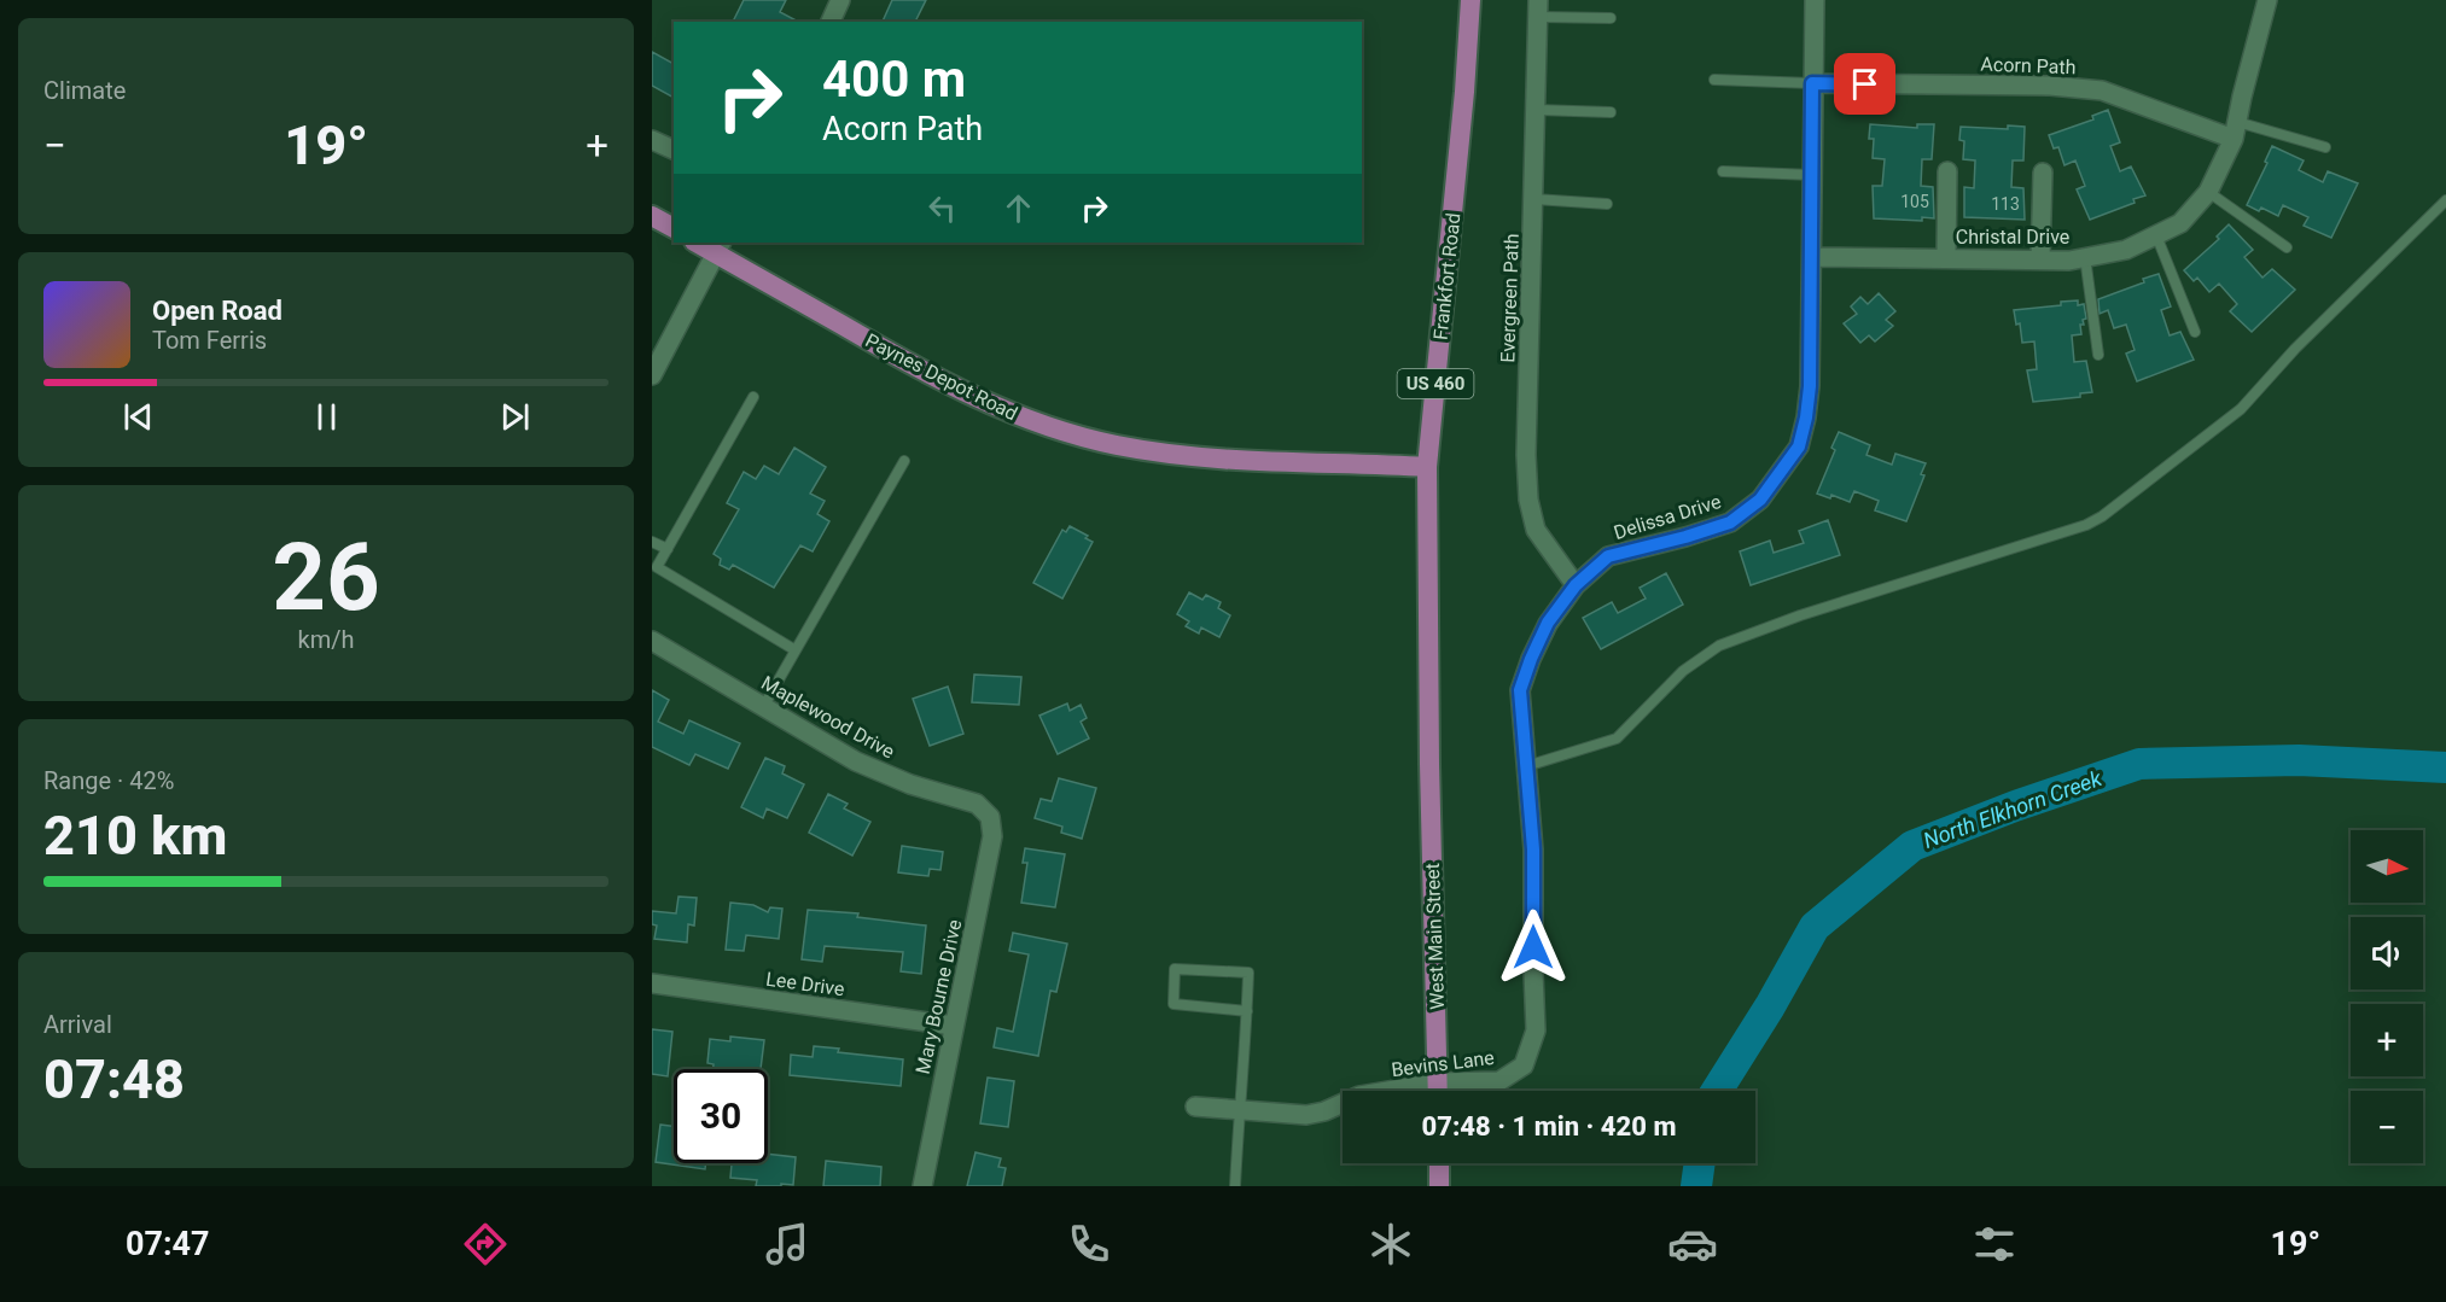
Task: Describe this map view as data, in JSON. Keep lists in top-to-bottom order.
{
  "streets": {
    "main road": [
      "Frankfort Road",
      "Paynes Depot Road",
      "US 460",
      "West Main Street"
    ],
    "street": [
      "Acorn Path",
      "Christal Drive",
      "Evergreen Path",
      "Delissa Drive",
      "Maplewood Drive",
      "Lee Drive",
      "Mary Bourne Drive",
      "Bevins Lane"
    ]
  },
  "crossings": [
    ["Acorn Path", "Christal Drive"],
    ["Acorn Path", "Delissa Drive"],
    ["Christal Drive", "Delissa Drive"],
    ["Frankfort Road", "Paynes Depot Road"],
    ["Frankfort Road", "West Main Street"],
    ["Evergreen Path", "Delissa Drive"],
    ["Delissa Drive", "Bevins Lane"],
    ["Maplewood Drive", "Mary Bourne Drive"],
    ["West Main Street", "Bevins Lane"],
    ["Lee Drive", "Mary Bourne Drive"]
  ],
  "water": ["North Elkhorn Creek"],
  "house_numbers": ["105", "113"],
  "north": "right",
  "page": {
    "tile": [
      "Climate",
      ["26", "km/h"],
      ["Range · 42%", "210 km"],
      ["Arrival", "07:48"]
    ],
    "turn": ["400 m", "Acorn Path"],
    "heat": ["−", "19°", "+"],
    "song": ["Open Road", "Tom Ferris"],
    "map_buttons": ["+", "−"],
    "limit": "30",
    "trip": "07:48 · 1 min · 420 m",
    "tabs": ["07:47", "19°"]
  }
}
